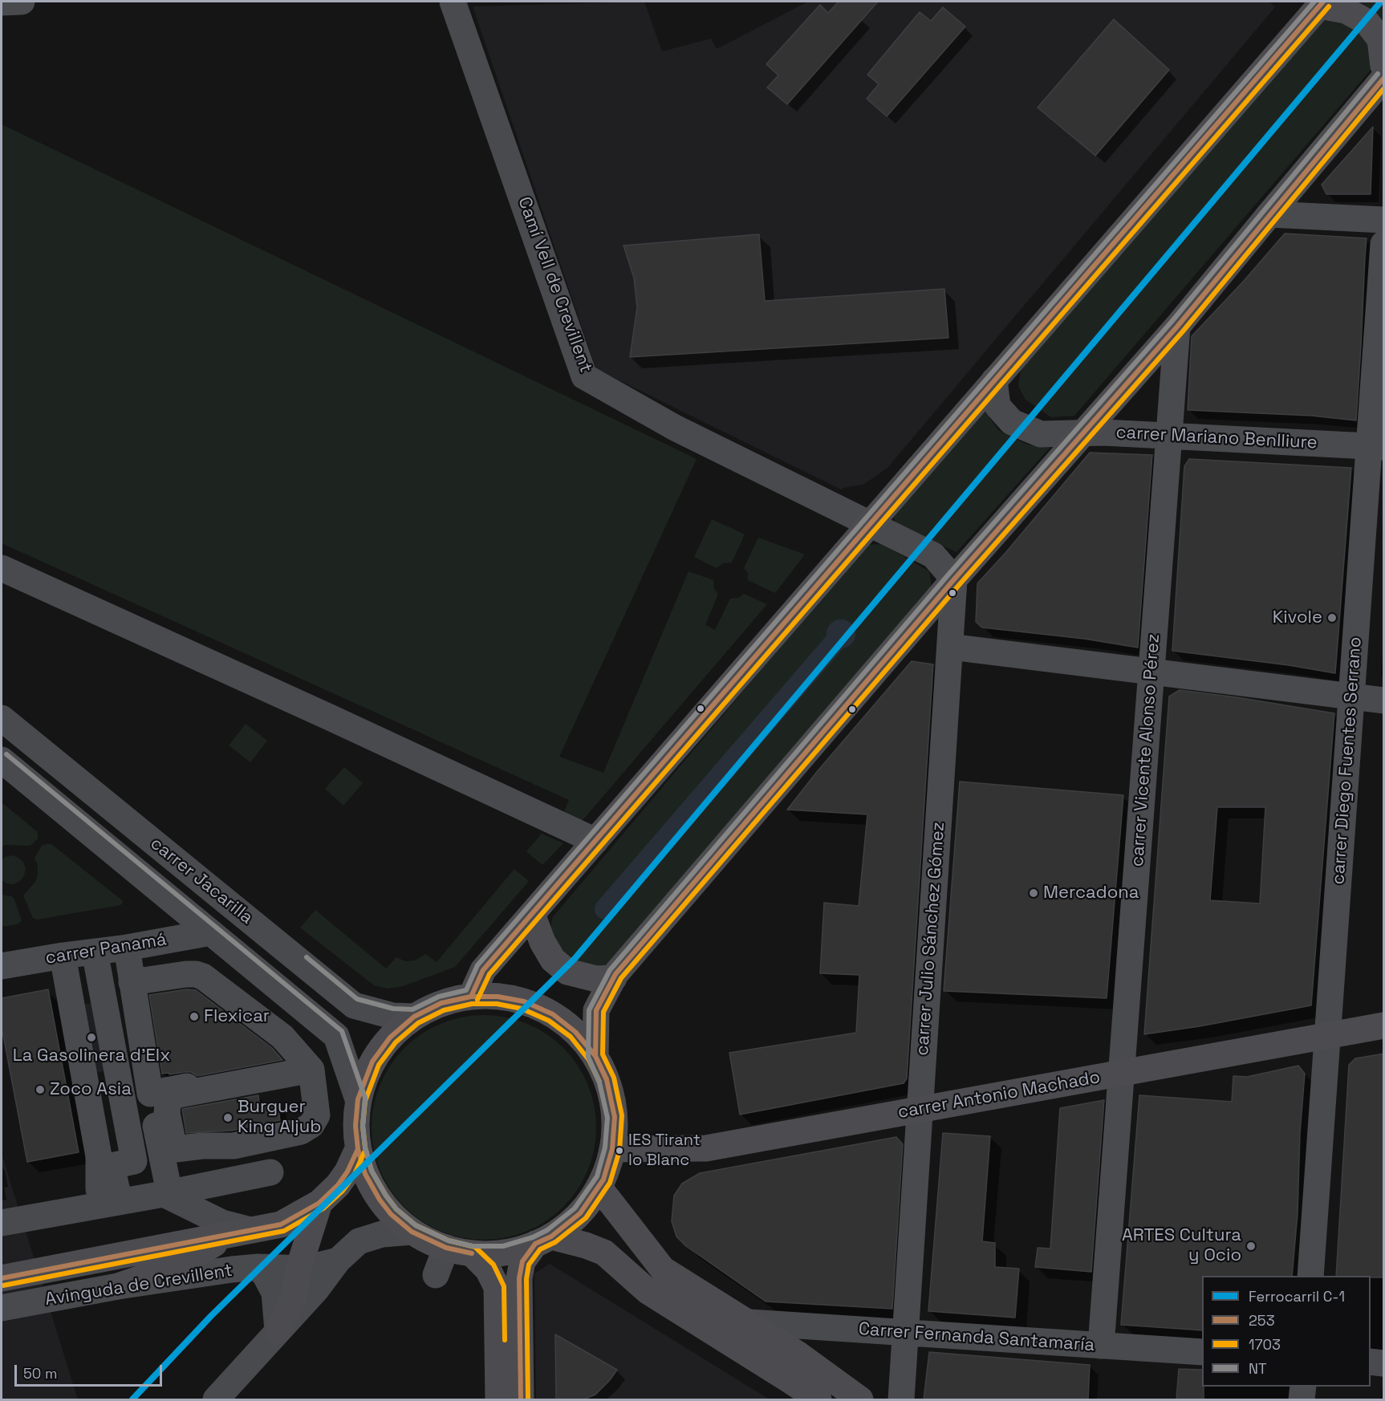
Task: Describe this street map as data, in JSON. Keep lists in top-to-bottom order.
{
  "streets": {
    "main road": ["carrer Antonio Machado", "Avinguda de Crevillent"],
    "street": [
      "Camí Vell de Crevillent",
      "carrer Mariano Benlliure",
      "carrer Vicente Alonso Pérez",
      "carrer Diego Fuentes Serrano",
      "carrer Jacarilla",
      "carrer Julio Sánchez Gómez",
      "carrer Panamá",
      "Carrer Fernanda Santamaría"
    ]
  },
  "crossings": [
    ["carrer Mariano Benlliure", "carrer Vicente Alonso Pérez"],
    ["carrer Mariano Benlliure", "carrer Diego Fuentes Serrano"],
    ["carrer Vicente Alonso Pérez", "carrer Antonio Machado"],
    ["carrer Vicente Alonso Pérez", "Carrer Fernanda Santamaría"],
    ["carrer Diego Fuentes Serrano", "carrer Antonio Machado"],
    ["carrer Jacarilla", "carrer Panamá"],
    ["carrer Julio Sánchez Gómez", "carrer Antonio Machado"],
    ["carrer Julio Sánchez Gómez", "Carrer Fernanda Santamaría"]
  ],
  "places": [
    "Kivole",
    "Mercadona",
    "Flexicar",
    "La Gasolinera d'Elx",
    "Zoco Asia",
    "Burguer King Aljub",
    "IES Tirant lo Blanc",
    "ARTES Cultura y Ocio"
  ],
  "lines": [
    "rail line C-1",
    "transit line 253",
    "transit line NT",
    "transit line 1703"
  ],
  "legend": [
    "Ferrocarril C-1",
    "253",
    "1703",
    "NT"
  ],
  "scale_bar": "50 m"
}
